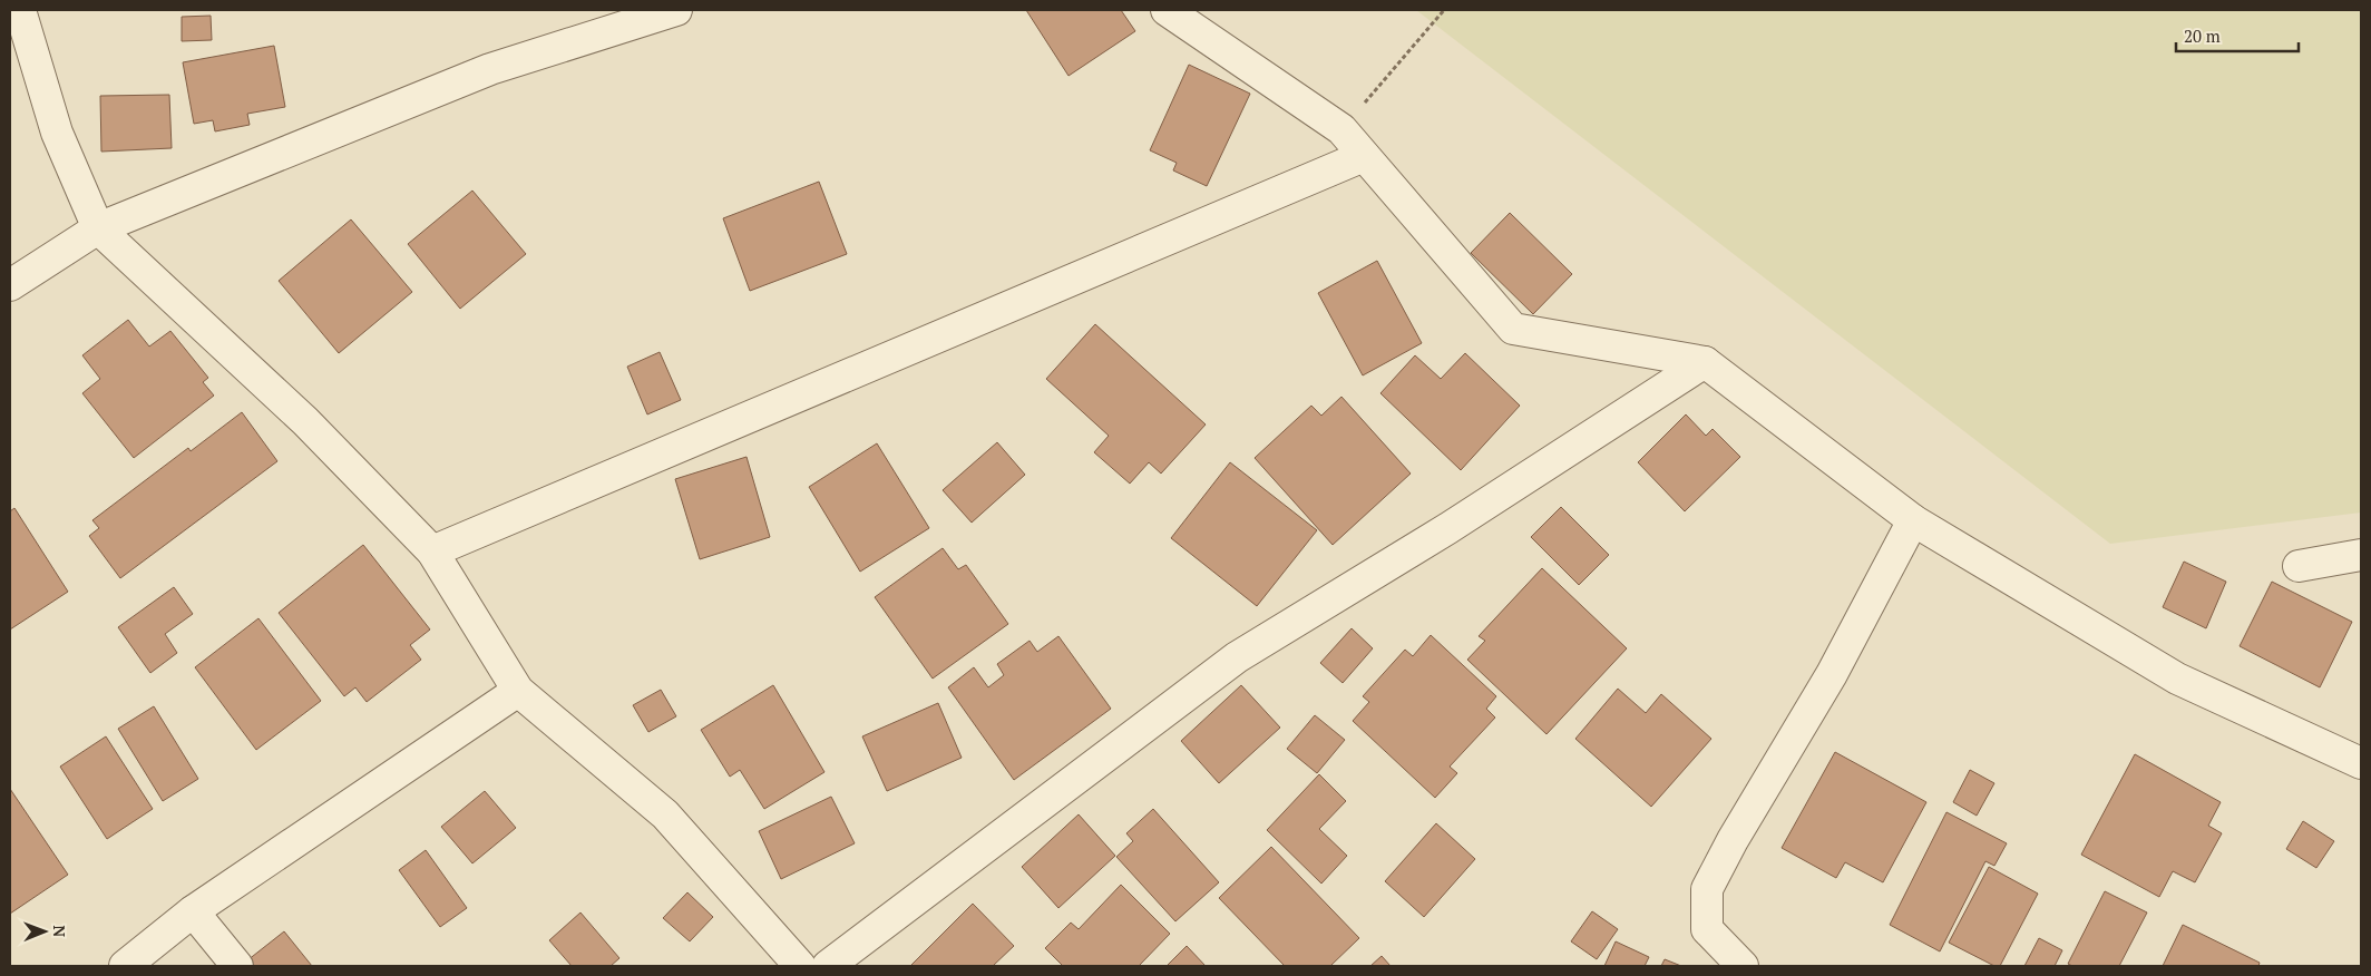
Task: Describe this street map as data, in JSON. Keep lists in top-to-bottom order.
{
  "scale_bar": "20 m",
  "north": "right"
}
